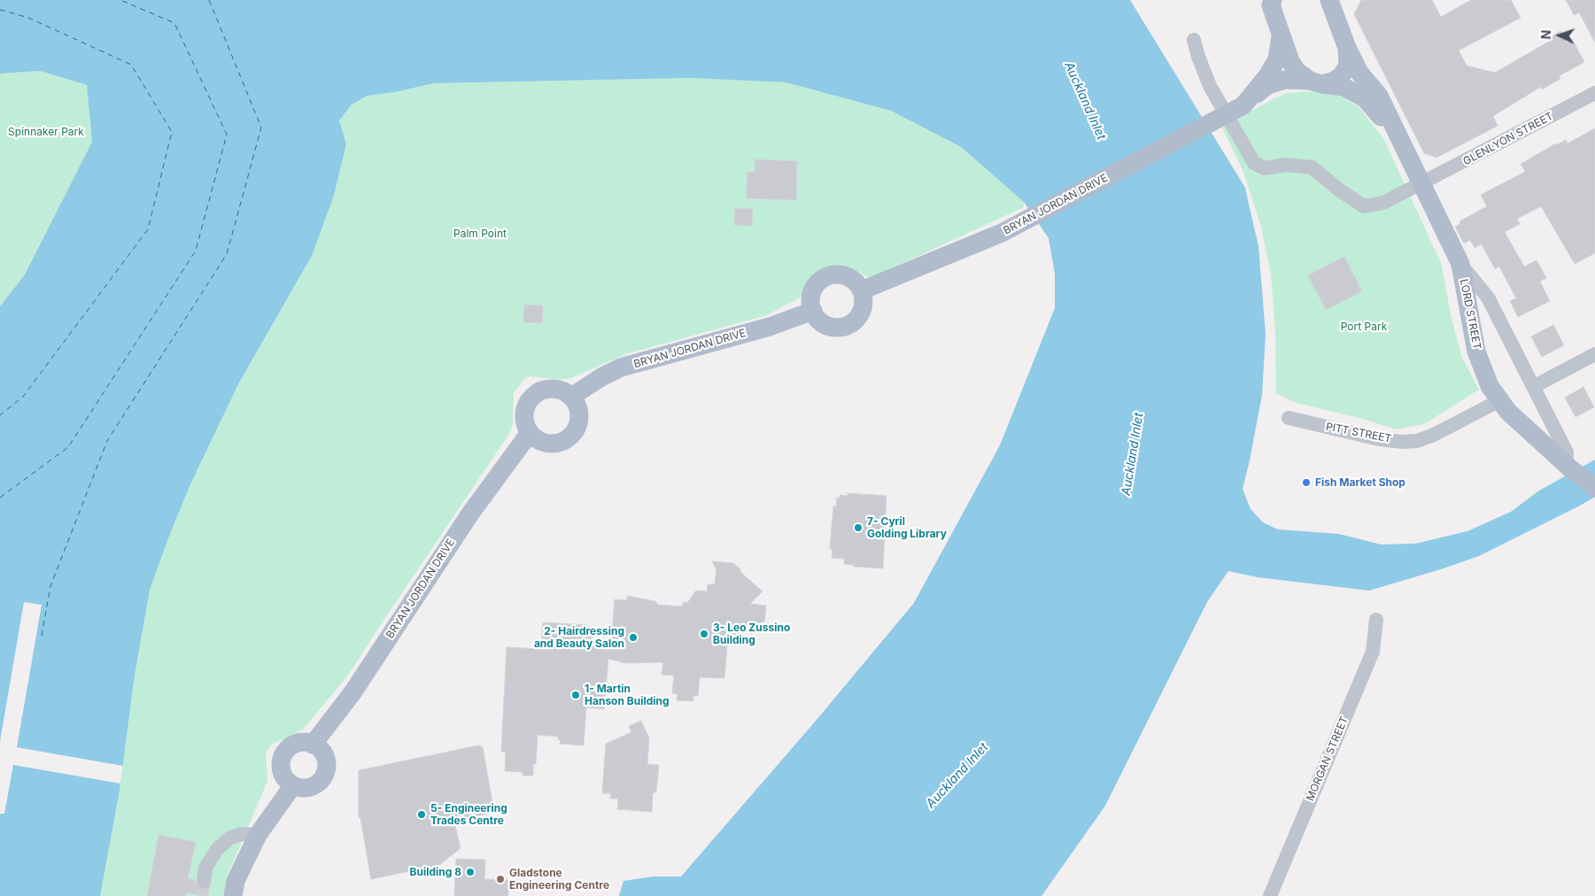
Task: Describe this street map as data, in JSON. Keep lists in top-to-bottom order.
{
  "streets": {
    "main road": ["BRYAN JORDAN DRIVE", "LORD STREET"],
    "street": ["GLENLYON STREET", "PITT STREET", "MORGAN STREET"]
  },
  "crossings": [
    ["GLENLYON STREET", "LORD STREET"],
    ["BRYAN JORDAN DRIVE", "LORD STREET"],
    ["LORD STREET", "PITT STREET"]
  ],
  "water": ["Auckland Inlet"],
  "parks": ["Spinnaker Park", "Palm Point", "Port Park"],
  "places": [
    "Fish Market Shop",
    "7- Cyril Golding Library",
    "3- Leo Zussino Building",
    "2- Hairdressing and Beauty Salon",
    "1- Martin Hanson Building",
    "5- Engineering Trades Centre",
    "Building 8",
    "Gladstone Engineering Centre"
  ],
  "north": "left"
}
